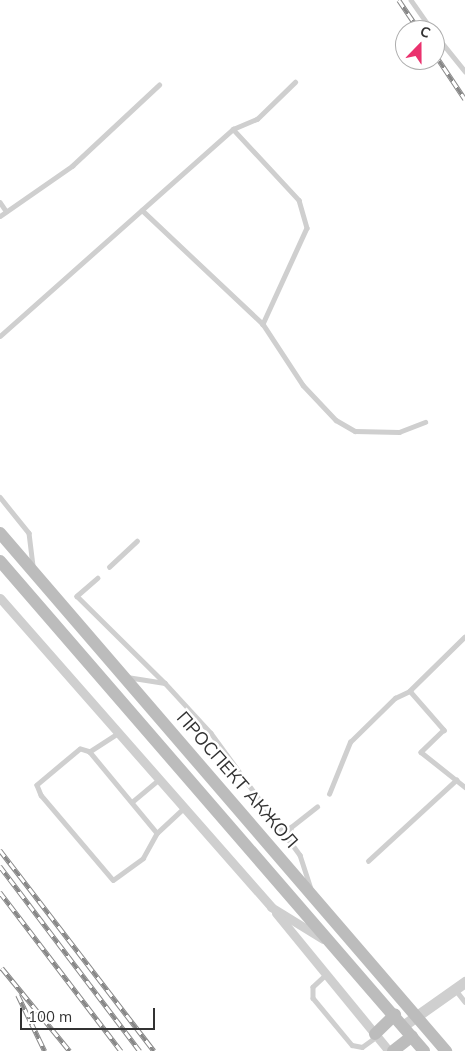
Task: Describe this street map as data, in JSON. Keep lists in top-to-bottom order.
{
  "streets": {
    "main road": ["ПРОСПЕКТ АКЖОЛ"]
  },
  "scale_bar": "100 m",
  "north": "top"
}
